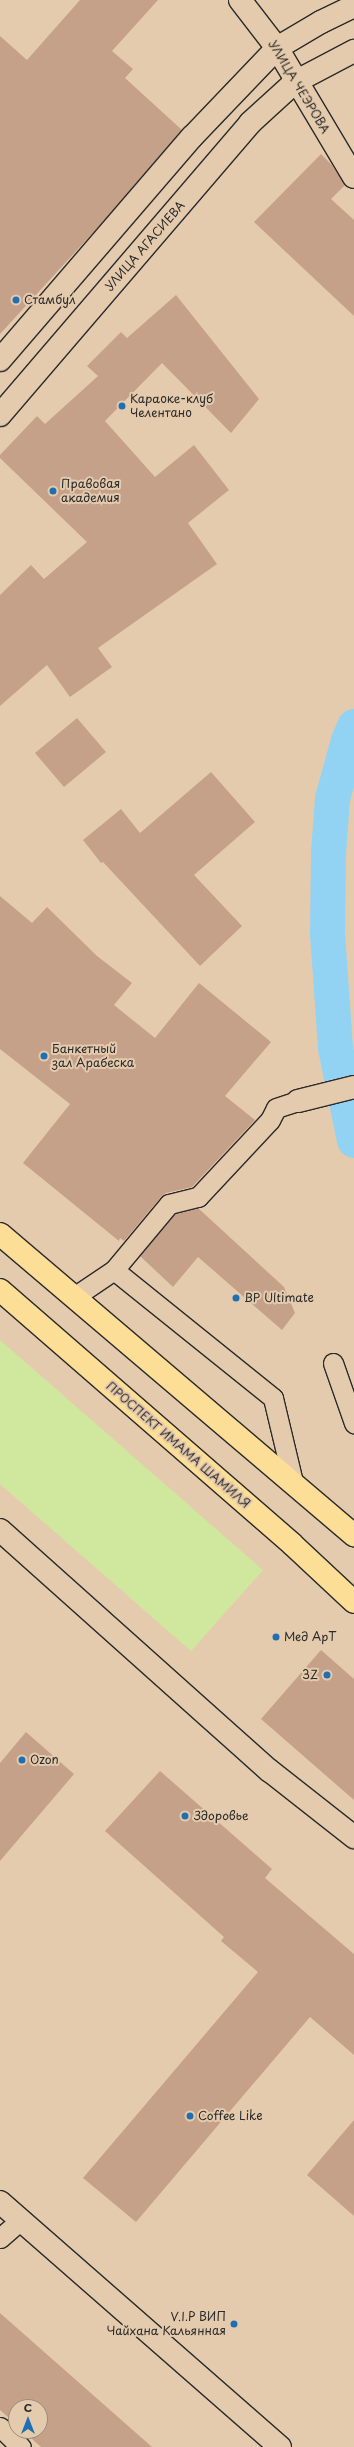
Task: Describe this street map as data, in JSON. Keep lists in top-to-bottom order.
{
  "streets": {
    "main road": ["ПРОСПЕКТ ИМАМА ШАМИЛЯ"],
    "street": ["УЛИЦА ЧЕЭРОВА", "УЛИЦА АГАСИЕВА"]
  },
  "crossings": [
    ["УЛИЦА ЧЕЭРОВА", "УЛИЦА АГАСИЕВА"]
  ],
  "places": [
    "Стамбул",
    "Караоке-клуб Челентано",
    "Правовая академия",
    "Банкетный зал Арабеска",
    "BP Ultimate",
    "Мед АрТ",
    "3Z",
    "Ozon",
    "Здоровье",
    "Coffee Like",
    "V.I.P ВИП Чайхана Кальянная"
  ],
  "north": "top"
}
